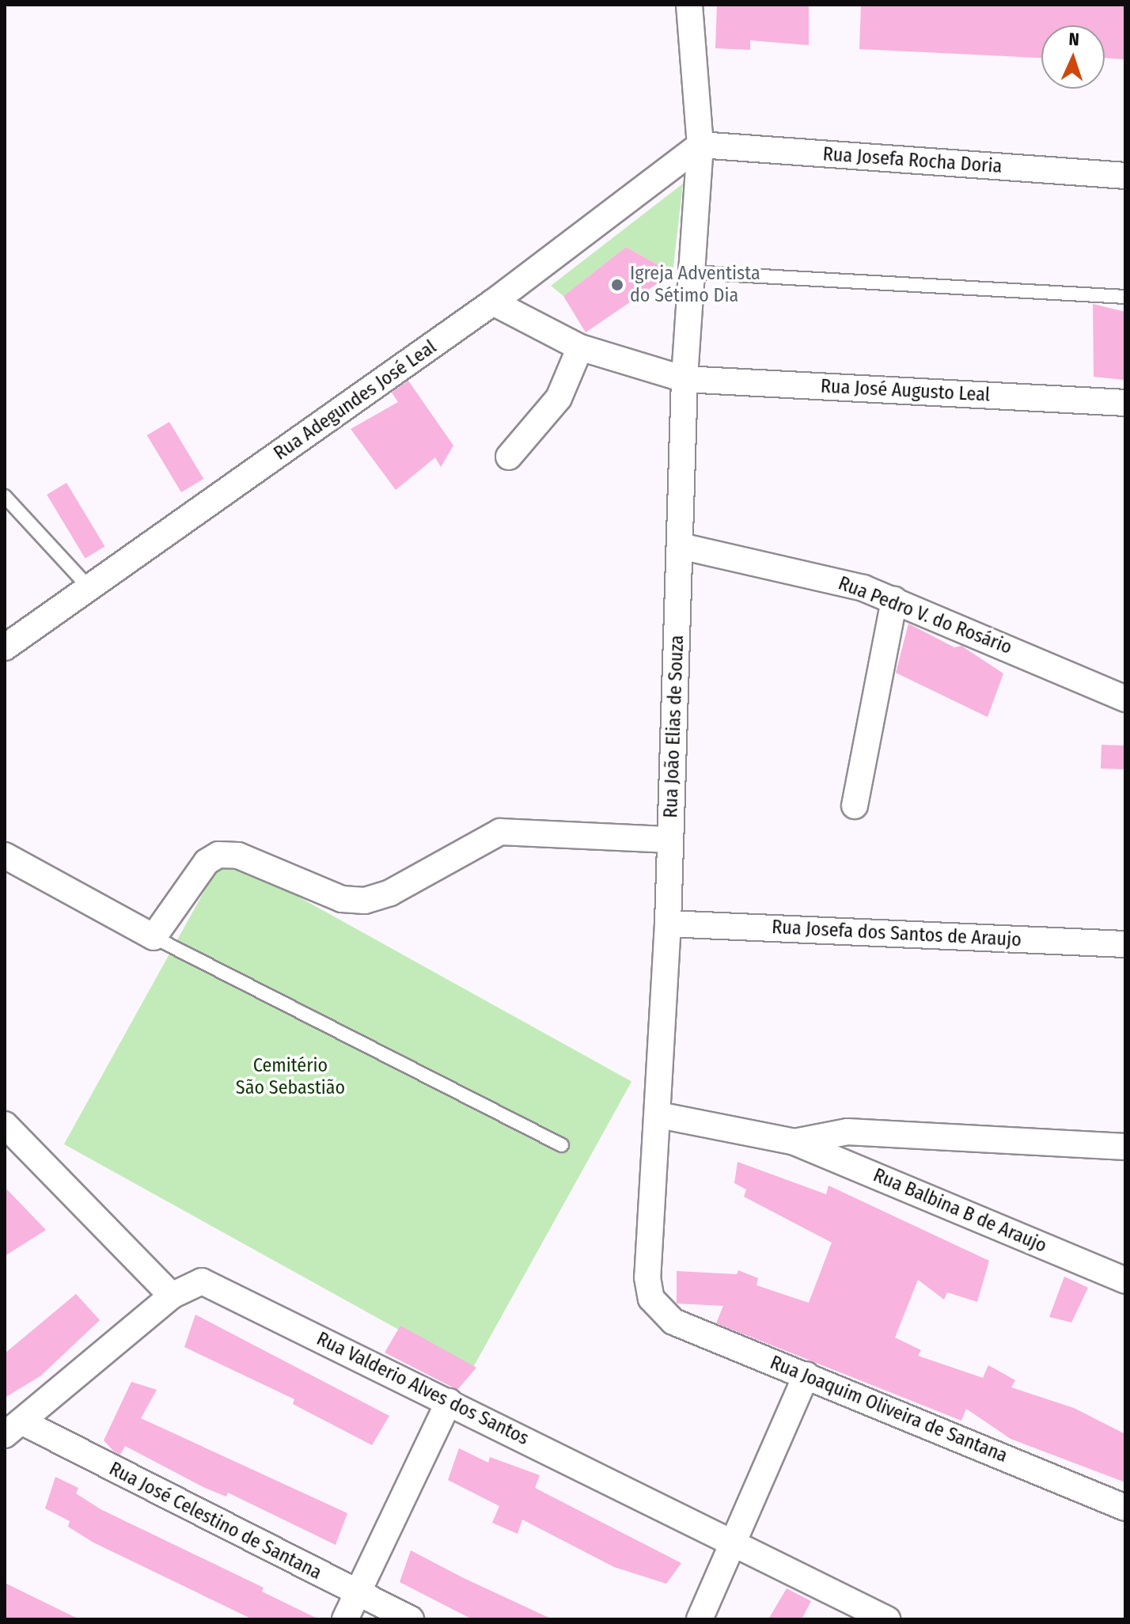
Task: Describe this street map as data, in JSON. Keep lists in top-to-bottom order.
{
  "streets": {
    "street": [
      "Rua Josefa Rocha Doria",
      "Rua José Augusto Leal",
      "Rua Adegundes José Leal",
      "Rua Pedro V. do Rosário",
      "Rua João Elias de Souza",
      "Rua Josefa dos Santos de Araujo",
      "Rua Balbina B de Araujo",
      "Rua Valderio Alves dos Santos",
      "Rua Joaquim Oliveira de Santana",
      "Rua José Celestino de Santana"
    ]
  },
  "crossings": [
    ["Rua Josefa Rocha Doria", "Rua Adegundes José Leal"],
    ["Rua Josefa Rocha Doria", "Rua João Elias de Souza"],
    ["Rua José Augusto Leal", "Rua Adegundes José Leal"],
    ["Rua José Augusto Leal", "Rua João Elias de Souza"],
    ["Rua Adegundes José Leal", "Rua João Elias de Souza"],
    ["Rua Pedro V. do Rosário", "Rua João Elias de Souza"],
    ["Rua João Elias de Souza", "Rua Josefa dos Santos de Araujo"],
    ["Rua João Elias de Souza", "Rua Balbina B de Araujo"],
    ["Rua João Elias de Souza", "Rua Joaquim Oliveira de Santana"],
    ["Rua Valderio Alves dos Santos", "Rua José Celestino de Santana"]
  ],
  "parks": ["Cemitério São Sebastião"],
  "places": ["Igreja Adventista do Sétimo Dia"],
  "north": "top"
}
